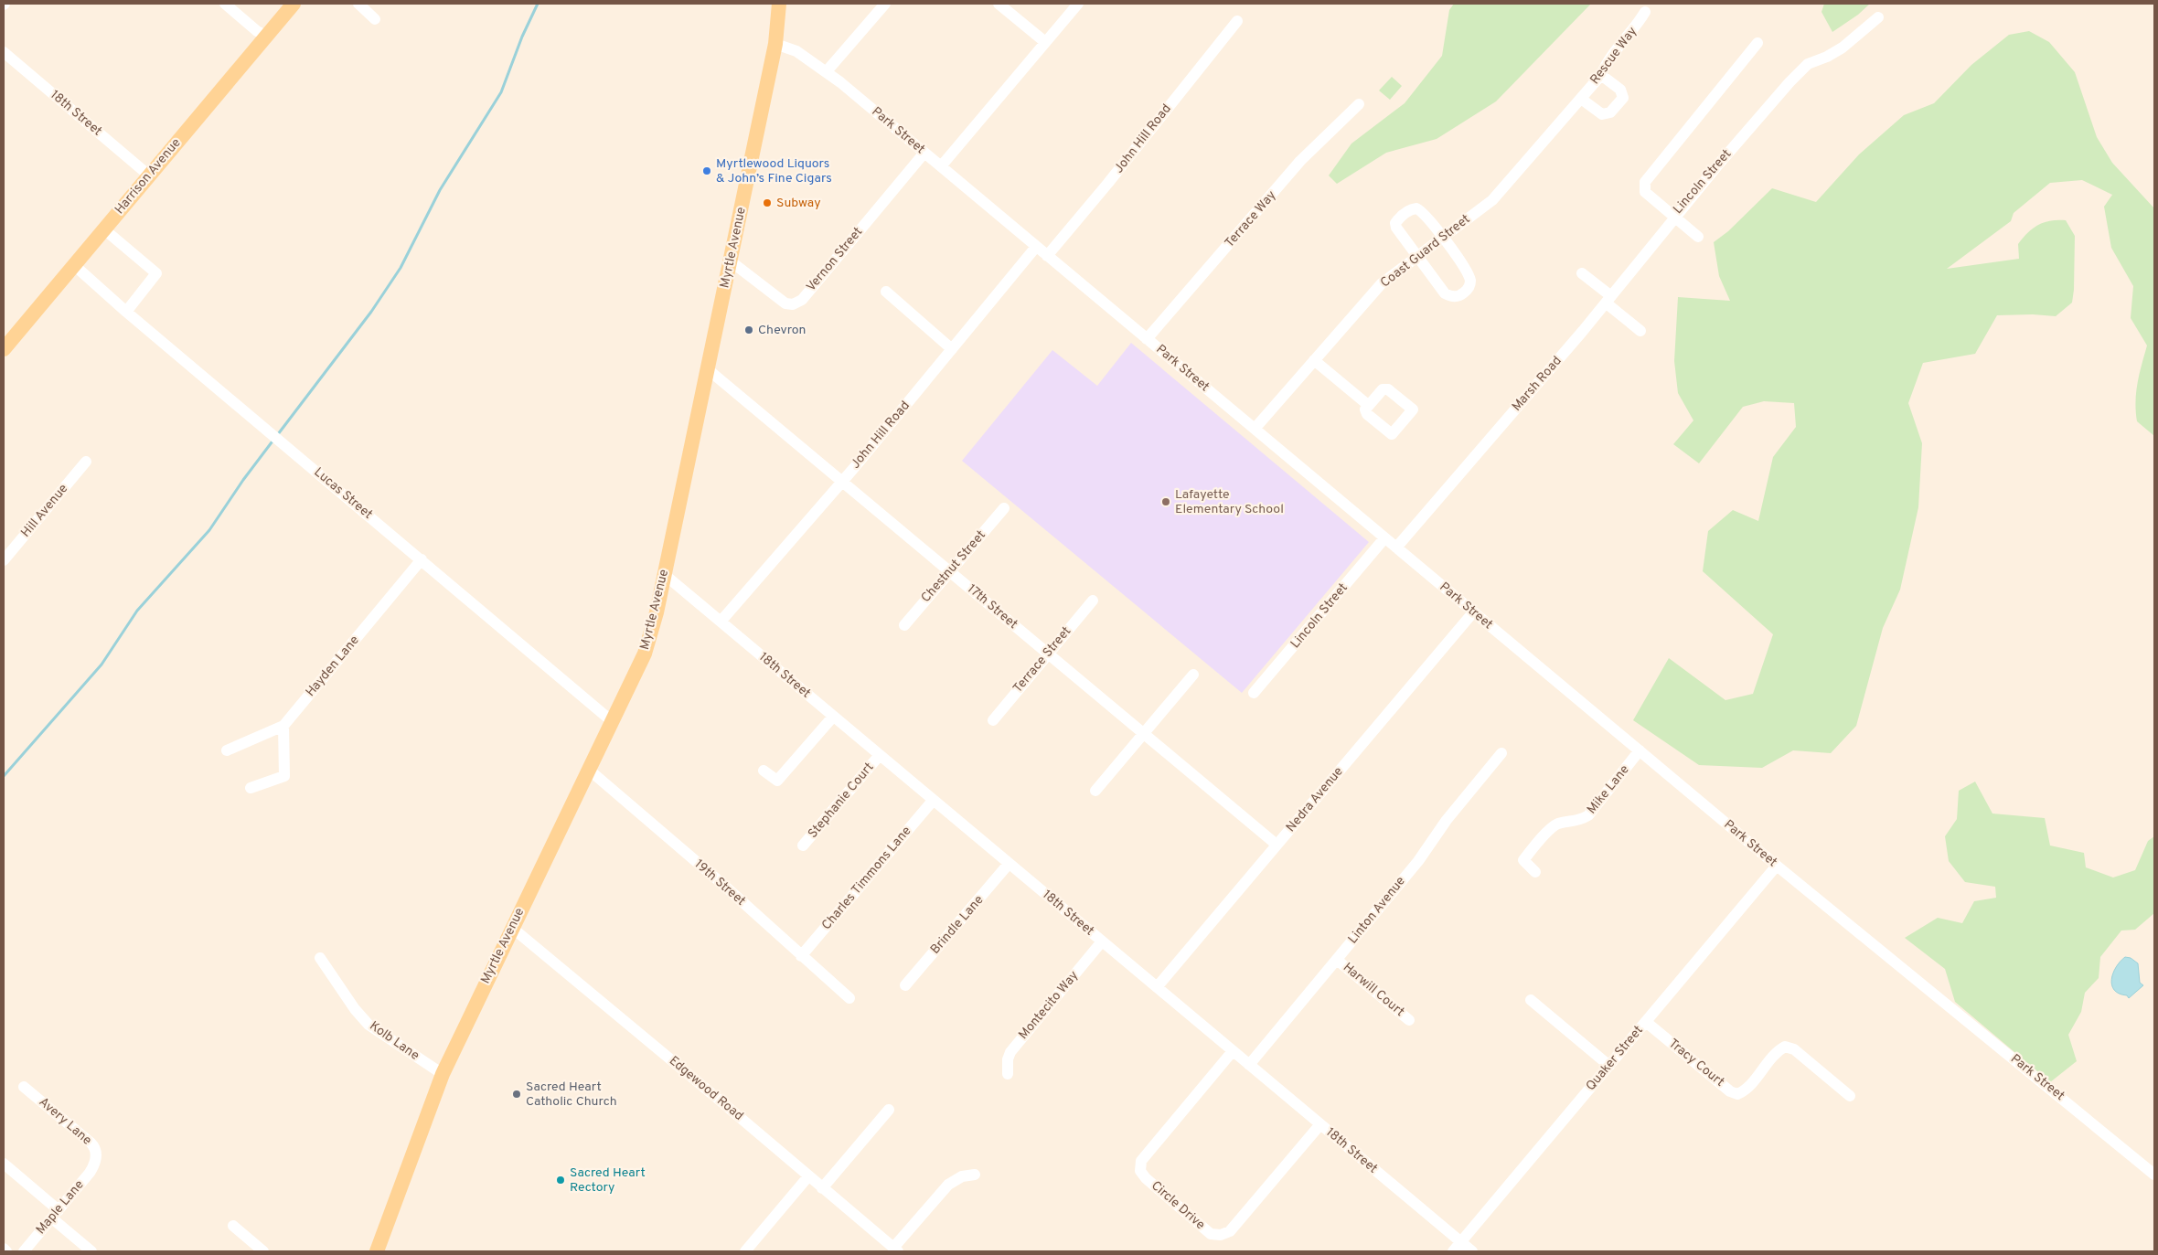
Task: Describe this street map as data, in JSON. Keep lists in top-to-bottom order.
{
  "streets": {
    "main road": ["Harrison Avenue", "Myrtle Avenue"],
    "street": [
      "Rescue Way",
      "18th Street",
      "Park Street",
      "John Hill Road",
      "Lincoln Street",
      "Terrace Way",
      "Coast Guard Street",
      "Vernon Street",
      "Marsh Road",
      "Lucas Street",
      "Hill Avenue",
      "Chestnut Street",
      "17th Street",
      "Terrace Street",
      "Hayden Lane",
      "Mike Lane",
      "Nedra Avenue",
      "Stephanie Court",
      "Charles Timmons Lane",
      "19th Street",
      "Linton Avenue",
      "Brindle Lane",
      "Harwill Court",
      "Montecito Way",
      "Kolb Lane",
      "Quaker Street",
      "Tracy Court",
      "Edgewood Road",
      "Avery Lane",
      "Circle Drive",
      "Maple Lane"
    ]
  },
  "crossings": [
    ["Rescue Way", "Coast Guard Street"],
    ["18th Street", "John Hill Road"],
    ["18th Street", "Harrison Avenue"],
    ["18th Street", "Myrtle Avenue"],
    ["18th Street", "Nedra Avenue"],
    ["18th Street", "Stephanie Court"],
    ["18th Street", "Charles Timmons Lane"],
    ["18th Street", "Linton Avenue"],
    ["18th Street", "Brindle Lane"],
    ["18th Street", "Montecito Way"],
    ["18th Street", "Quaker Street"],
    ["18th Street", "Circle Drive"],
    ["Park Street", "John Hill Road"],
    ["Park Street", "Lincoln Street"],
    ["Park Street", "Terrace Way"],
    ["Park Street", "Myrtle Avenue"],
    ["Park Street", "Coast Guard Street"],
    ["Park Street", "Vernon Street"],
    ["Park Street", "Marsh Road"],
    ["Park Street", "Mike Lane"],
    ["Park Street", "Nedra Avenue"],
    ["Park Street", "Quaker Street"],
    ["John Hill Road", "17th Street"],
    ["Harrison Avenue", "Lucas Street"],
    ["Lincoln Street", "Marsh Road"],
    ["Myrtle Avenue", "Vernon Street"],
    ["Myrtle Avenue", "Lucas Street"],
    ["Myrtle Avenue", "17th Street"],
    ["Myrtle Avenue", "19th Street"],
    ["Myrtle Avenue", "Kolb Lane"],
    ["Myrtle Avenue", "Edgewood Road"],
    ["Lucas Street", "Hayden Lane"],
    ["Chestnut Street", "17th Street"],
    ["17th Street", "Terrace Street"],
    ["17th Street", "Nedra Avenue"],
    ["Charles Timmons Lane", "19th Street"],
    ["Linton Avenue", "Harwill Court"],
    ["Quaker Street", "Tracy Court"],
    ["Avery Lane", "Maple Lane"]
  ],
  "places": [
    "Myrtlewood Liquors & John’s Fine Cigars",
    "Subway",
    "Chevron",
    "Lafayette Elementary School",
    "Sacred Heart Catholic Church",
    "Sacred Heart Rectory"
  ]
}
